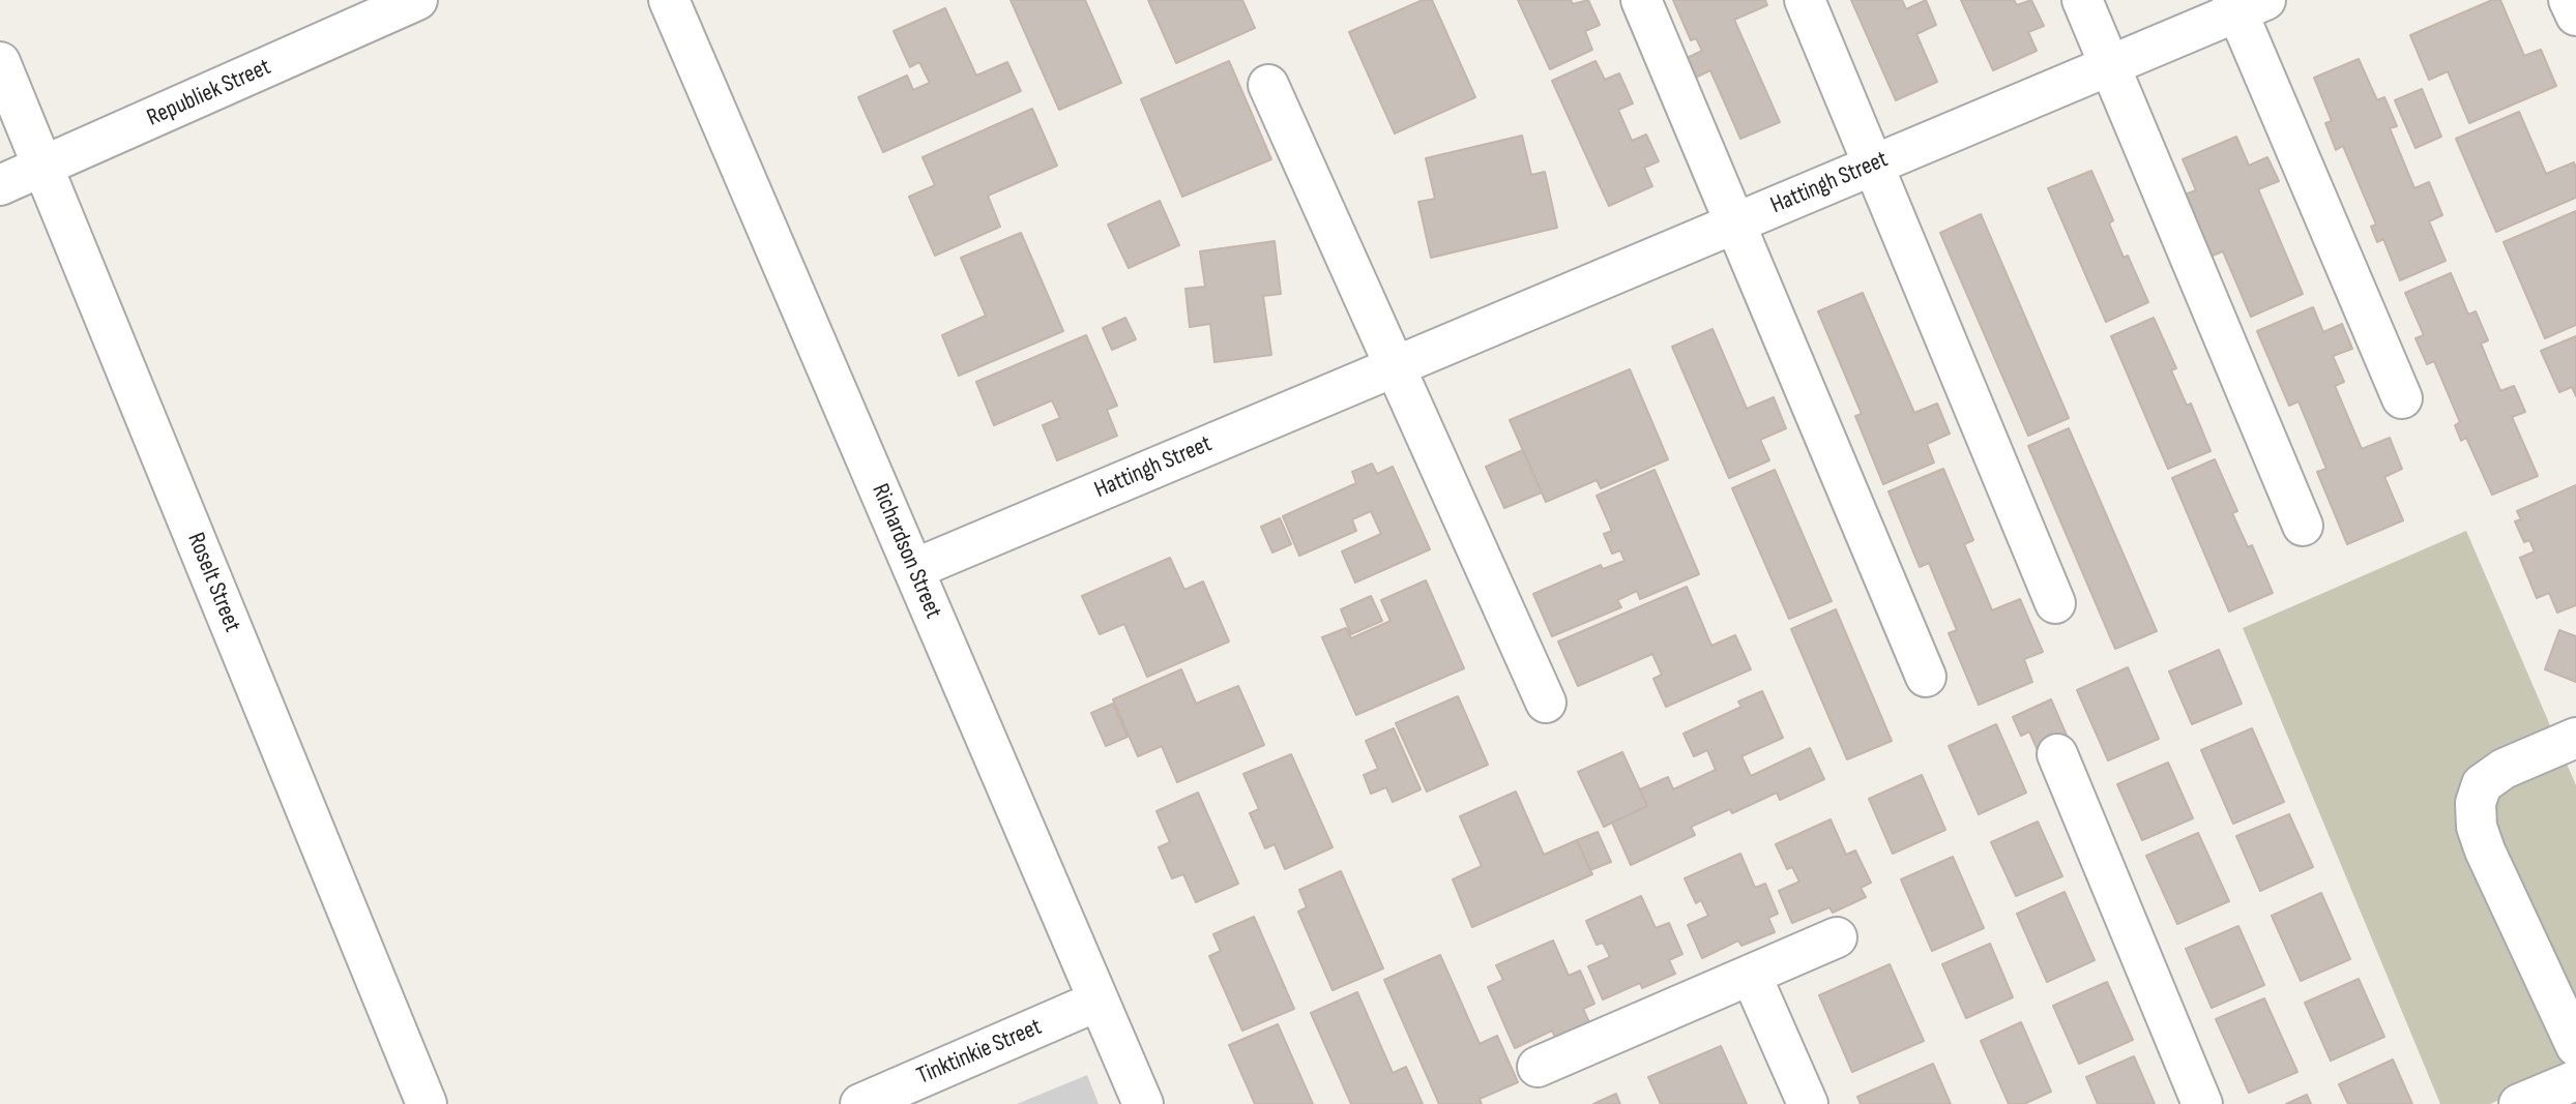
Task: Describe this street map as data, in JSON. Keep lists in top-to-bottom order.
{
  "streets": {
    "street": [
      "Republiek Street",
      "Hattingh Street",
      "Richardson Street",
      "Roselt Street",
      "Tinktinkie Street"
    ]
  },
  "crossings": [
    ["Republiek Street", "Roselt Street"],
    ["Hattingh Street", "Richardson Street"],
    ["Richardson Street", "Tinktinkie Street"]
  ]
}
